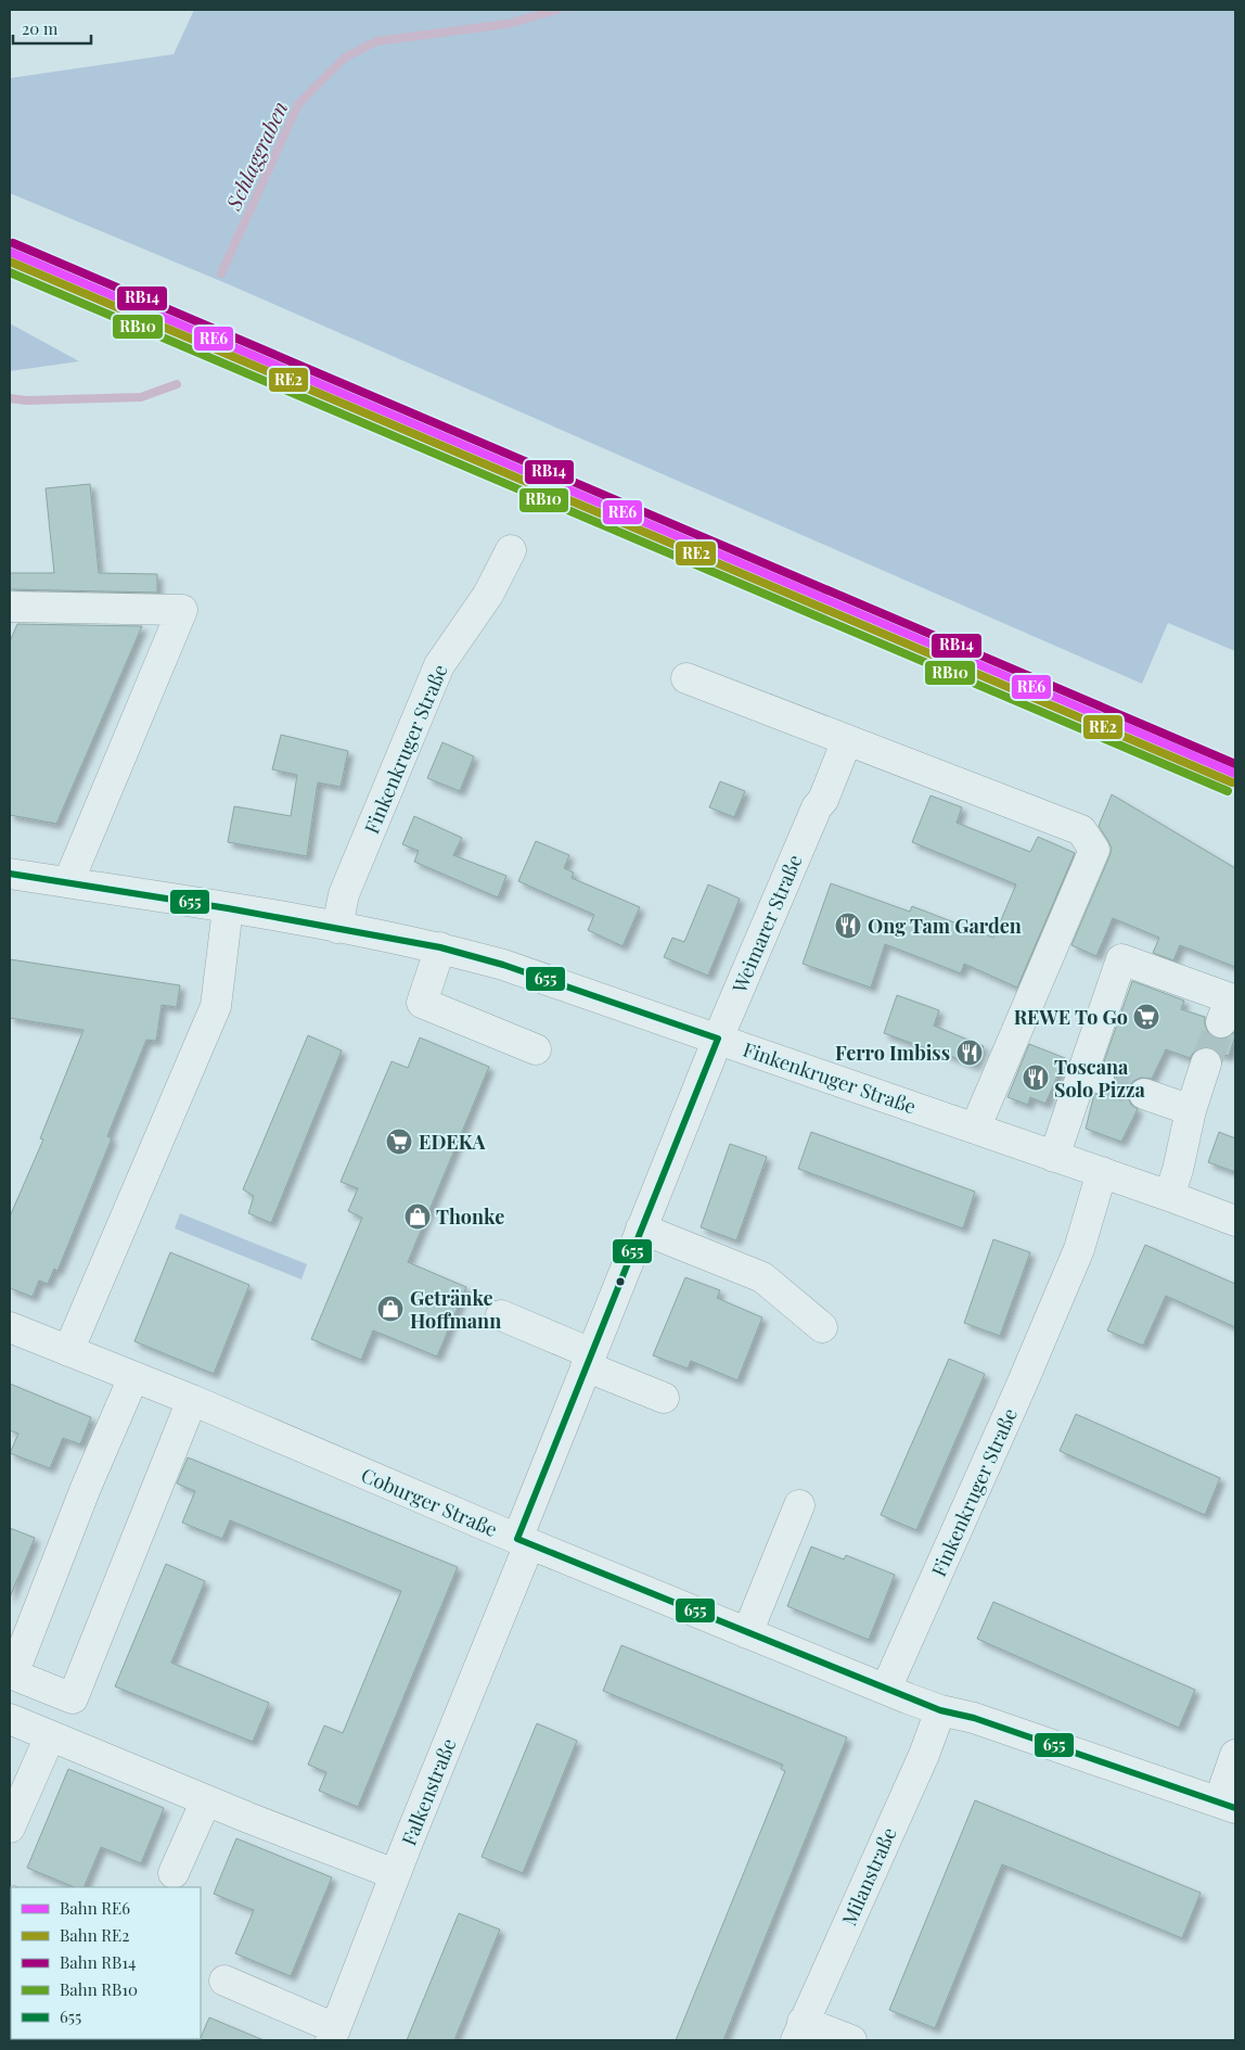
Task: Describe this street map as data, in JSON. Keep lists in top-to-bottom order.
{
  "streets": {
    "street": [
      "Finkenkruger Straße",
      "Weimarer Straße",
      "Coburger Straße",
      "Falkenstraße",
      "Milanstraße"
    ]
  },
  "crossings": [
    ["Finkenkruger Straße", "Weimarer Straße"],
    ["Finkenkruger Straße", "Coburger Straße"],
    ["Finkenkruger Straße", "Falkenstraße"],
    ["Weimarer Straße", "Falkenstraße"],
    ["Coburger Straße", "Falkenstraße"],
    ["Coburger Straße", "Milanstraße"]
  ],
  "water": ["Schlaggraben"],
  "places": {
    "restaurant": ["Ong Tam Garden", "Ferro Imbiss", "Toscana Solo Pizza"],
    "supermarket": ["REWE To Go", "EDEKA"],
    "shop": ["Thonke", "Getränke Hoffmann"]
  },
  "lines": [
    "rail line RB14",
    "rail line RE6",
    "rail line RE2",
    "rail line RB10",
    "transit line 655"
  ],
  "legend": [
    "Bahn RE6",
    "Bahn RE2",
    "Bahn RB14",
    "Bahn RB10",
    "655"
  ],
  "scale_bar": "20 m"
}
